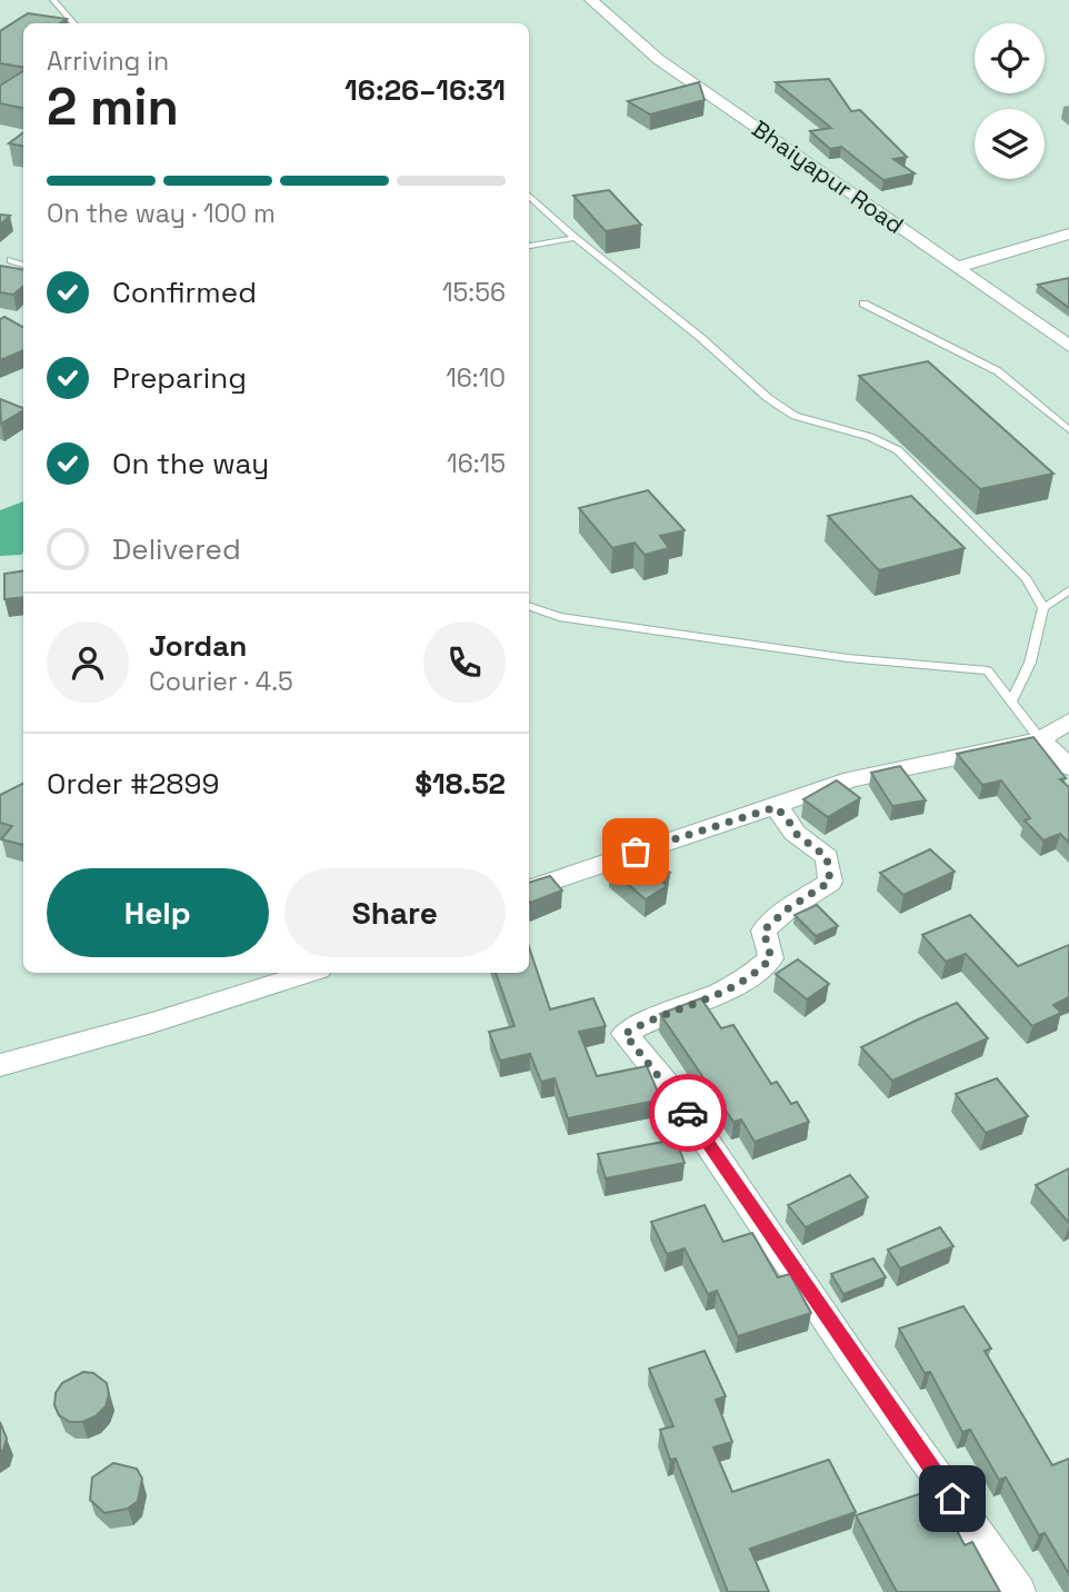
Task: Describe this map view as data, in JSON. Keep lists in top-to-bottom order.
{
  "streets": {
    "street": ["Bhaiyapur Road"]
  },
  "page": {
    "heading": ["2 min", "Arriving in", "16:26–16:31"],
    "panel": [
      "Jordan",
      "Courier · 4.5",
      "Order #2899",
      "$18.52"
    ],
    "bar": "On the way · 100 m",
    "list": [
      ["Confirmed", "15:56"],
      ["Preparing", "16:10"],
      ["On the way", "16:15"],
      "Delivered"
    ],
    "buttons": ["Help", "Share"]
  }
}
